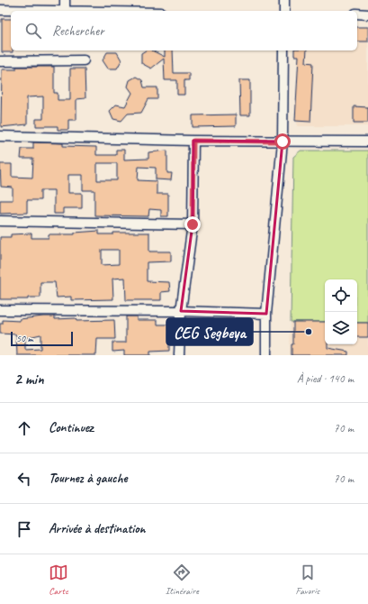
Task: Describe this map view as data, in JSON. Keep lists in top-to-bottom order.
{
  "places": ["CEG Segbeya"],
  "scale_bar": "50 m",
  "page": {
    "search": "Rechercher",
    "scale": "50 m",
    "heading": ["2 min", "À pied · 140 m"],
    "list": [
      ["Continuez", "70 m"],
      ["Tournez à gauche", "70 m"],
      "Arrivée à destination"
    ],
    "nav": ["Carte", "Itinéraire", "Favoris"]
  }
}
